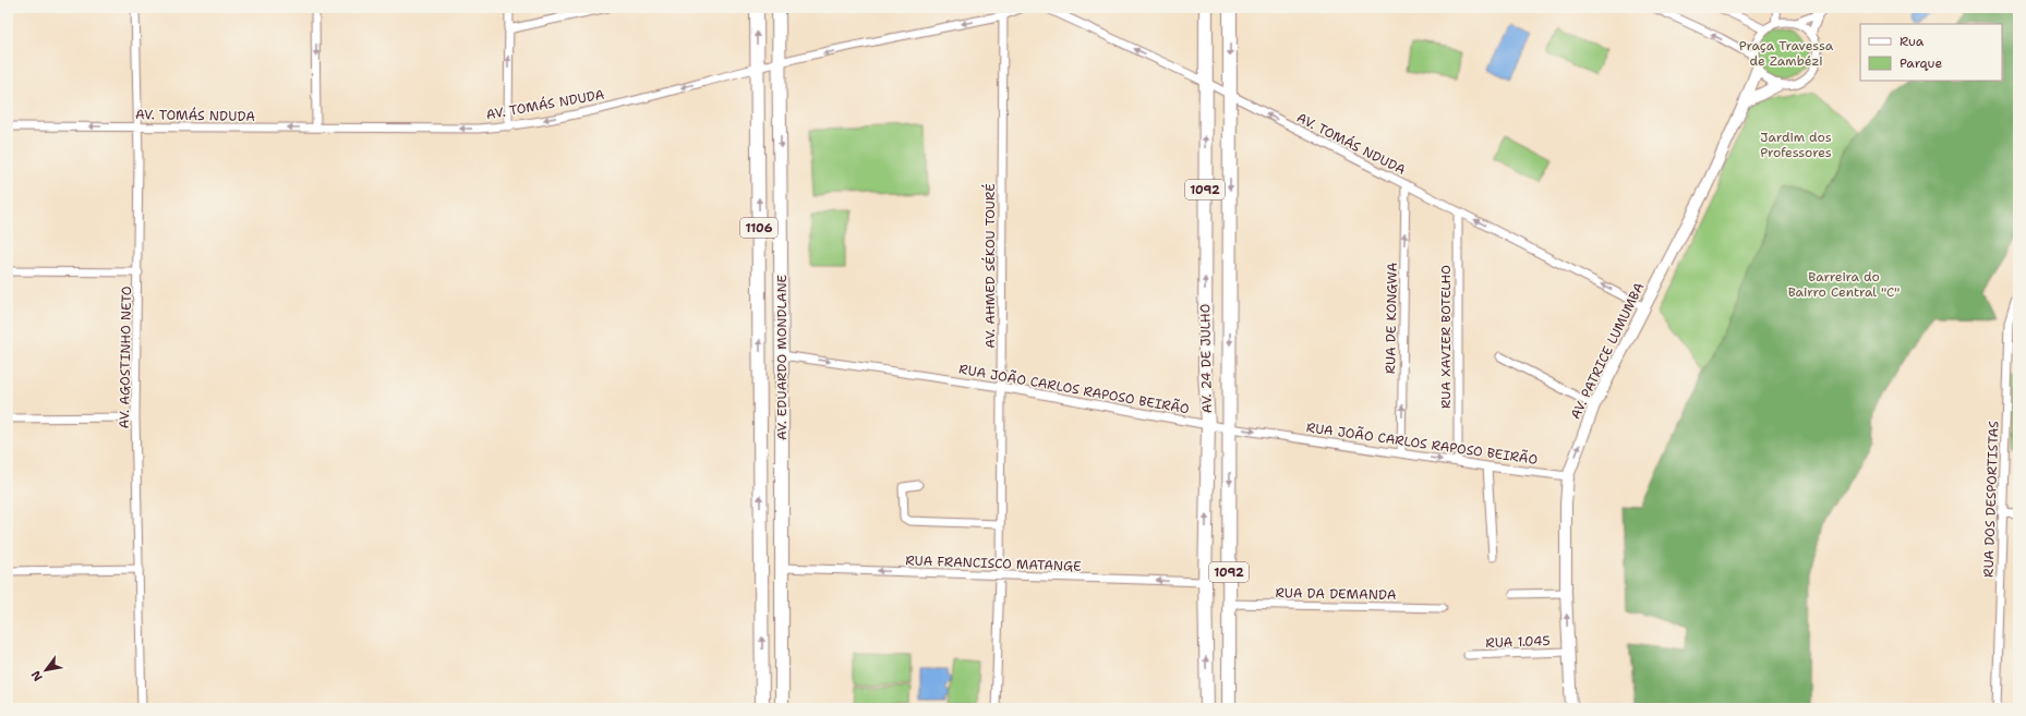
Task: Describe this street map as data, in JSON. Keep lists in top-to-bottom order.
{
  "streets": {
    "main road": [
      "1092",
      "1106",
      "AV. PATRICE LUMUMBA",
      "AV. EDUARDO MONDLANE",
      "AV. 24 DE JULHO"
    ],
    "street": [
      "AV. TOMÁS NDUDA",
      "AV. AHMED SÉKOU TOURÉ",
      "RUA DE KONGWA",
      "RUA XAVIER BOTELHO",
      "AV. AGOSTINHO NETO",
      "RUA JOÃO CARLOS RAPOSO BEIRÃO",
      "RUA DOS DESPORTISTAS",
      "RUA FRANCISCO MATANGE",
      "RUA DA DEMANDA",
      "RUA 1.045"
    ]
  },
  "crossings": [
    ["AV. TOMÁS NDUDA", "AV. AHMED SÉKOU TOURÉ"],
    ["AV. TOMÁS NDUDA", "RUA DE KONGWA"],
    ["AV. TOMÁS NDUDA", "RUA XAVIER BOTELHO"],
    ["AV. TOMÁS NDUDA", "AV. PATRICE LUMUMBA"],
    ["AV. TOMÁS NDUDA", "AV. AGOSTINHO NETO"],
    ["AV. TOMÁS NDUDA", "AV. EDUARDO MONDLANE"],
    ["AV. TOMÁS NDUDA", "AV. 24 DE JULHO"],
    ["AV. AHMED SÉKOU TOURÉ", "RUA JOÃO CARLOS RAPOSO BEIRÃO"],
    ["AV. AHMED SÉKOU TOURÉ", "RUA FRANCISCO MATANGE"],
    ["RUA DE KONGWA", "RUA JOÃO CARLOS RAPOSO BEIRÃO"],
    ["RUA XAVIER BOTELHO", "RUA JOÃO CARLOS RAPOSO BEIRÃO"],
    ["AV. PATRICE LUMUMBA", "RUA JOÃO CARLOS RAPOSO BEIRÃO"],
    ["AV. PATRICE LUMUMBA", "RUA 1.045"],
    ["AV. EDUARDO MONDLANE", "RUA JOÃO CARLOS RAPOSO BEIRÃO"],
    ["AV. EDUARDO MONDLANE", "RUA FRANCISCO MATANGE"],
    ["AV. 24 DE JULHO", "RUA JOÃO CARLOS RAPOSO BEIRÃO"],
    ["AV. 24 DE JULHO", "RUA FRANCISCO MATANGE"],
    ["AV. 24 DE JULHO", "RUA DA DEMANDA"]
  ],
  "one_way": [
    "AV. TOMÁS NDUDA",
    "RUA DE KONGWA",
    "RUA JOÃO CARLOS RAPOSO BEIRÃO",
    "RUA FRANCISCO MATANGE"
  ],
  "parks": ["Praça Travessa de Zambézi", "Jardim dos Professores", "Barreira do Bairro Central \"C\""],
  "legend": ["Rua", "Parque"],
  "north": "bottom left"
}
